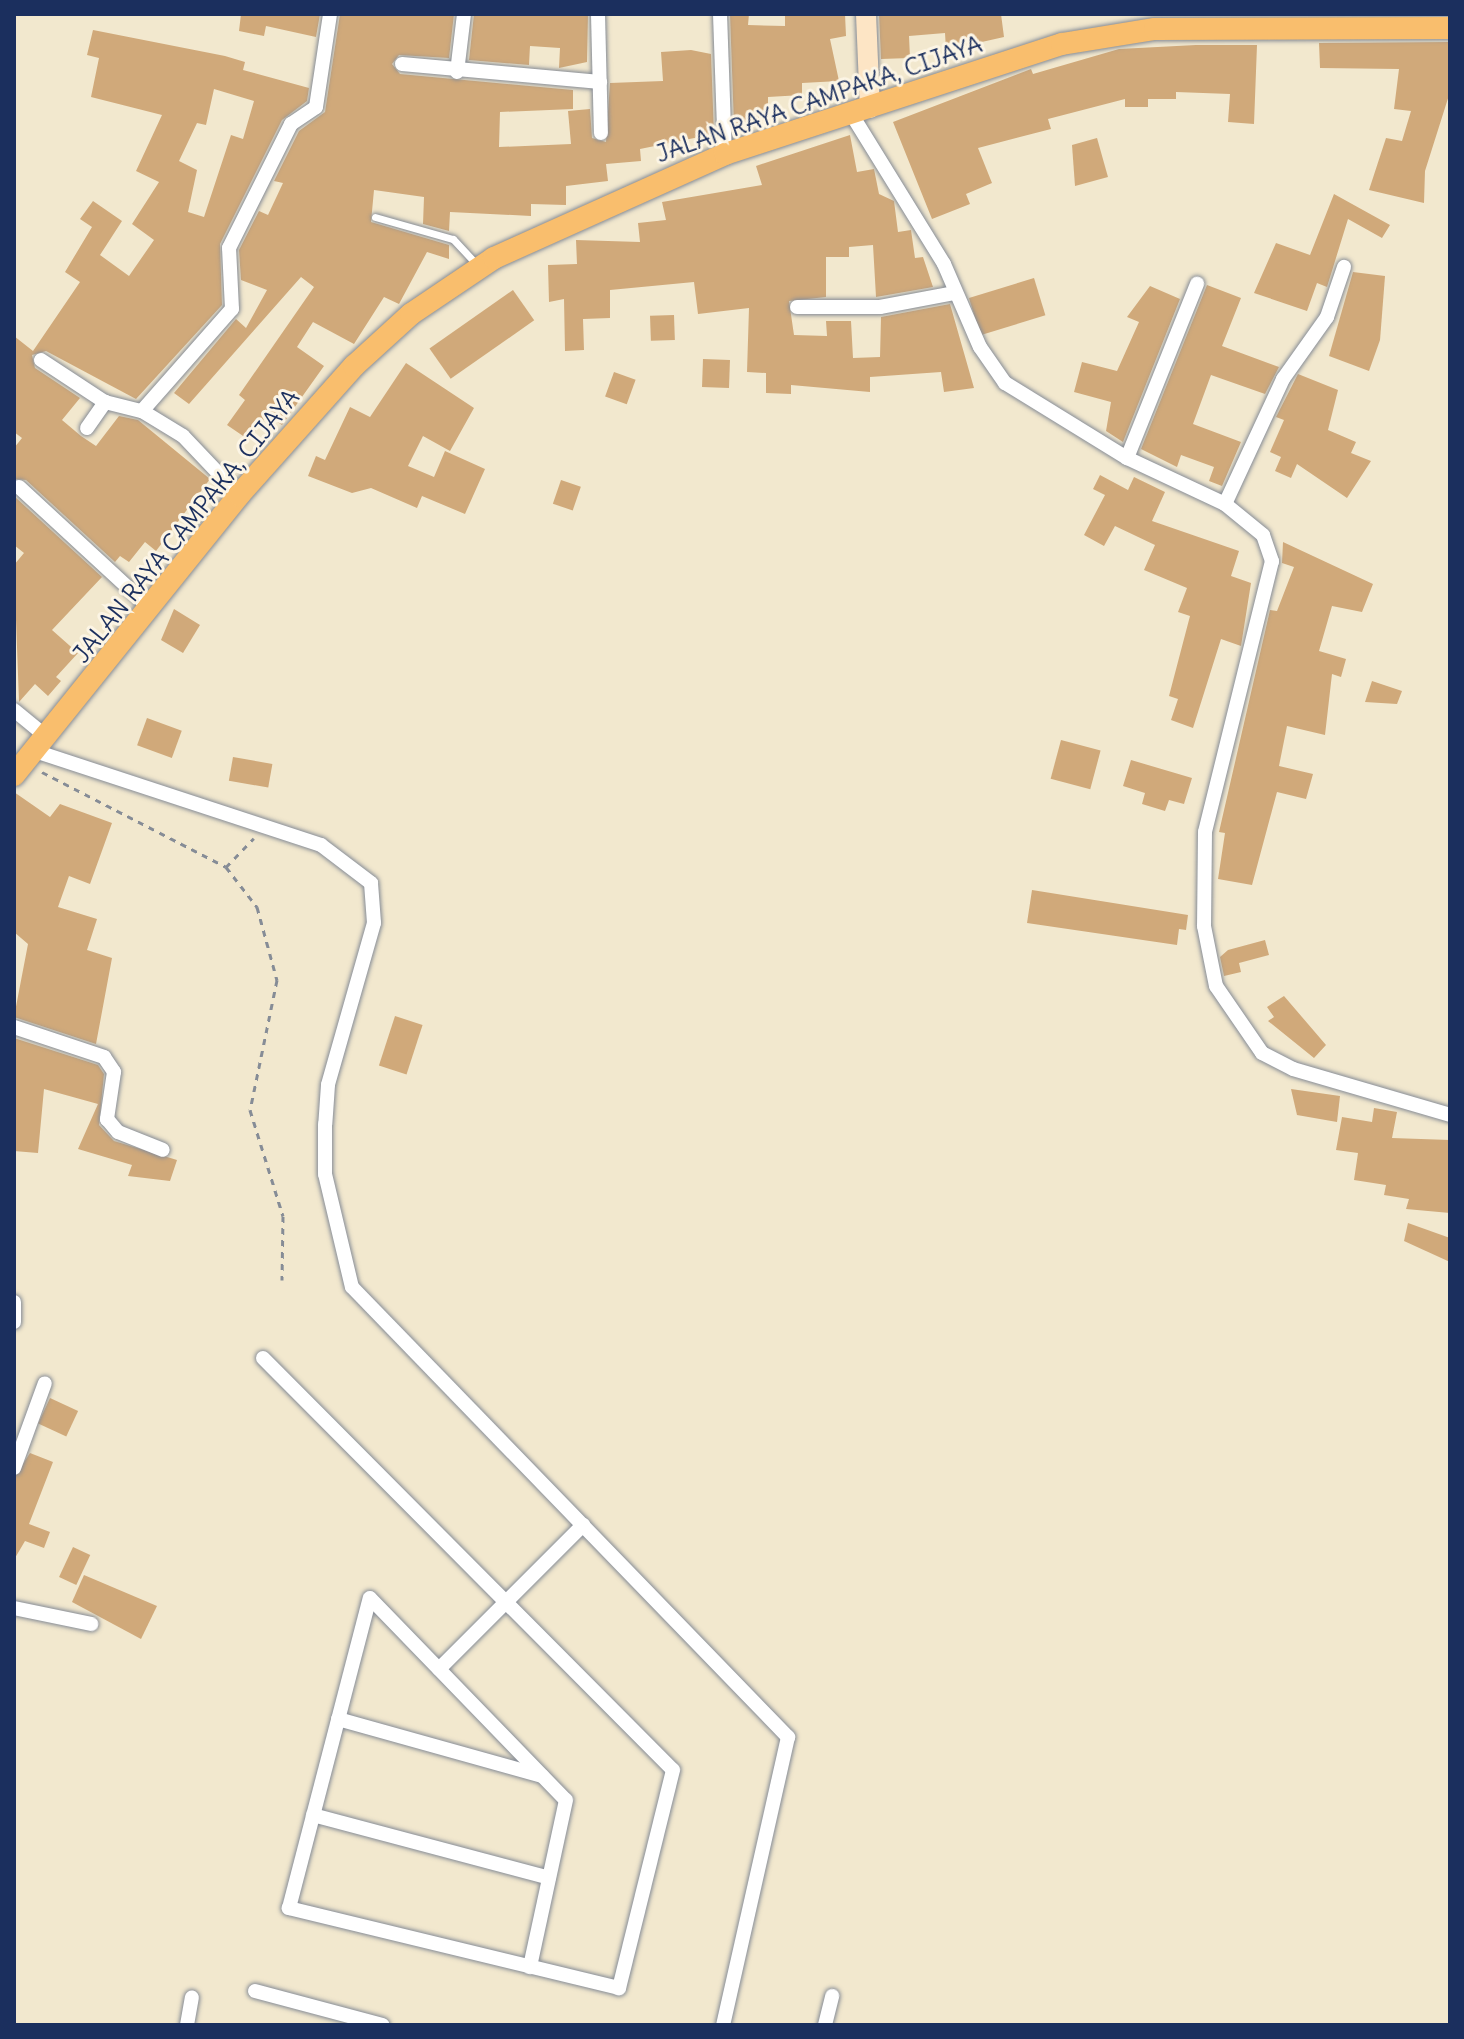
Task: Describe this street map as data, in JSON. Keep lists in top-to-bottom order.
{
  "streets": {
    "main road": ["JALAN RAYA CAMPAKA, CIJAYA"]
  }
}
